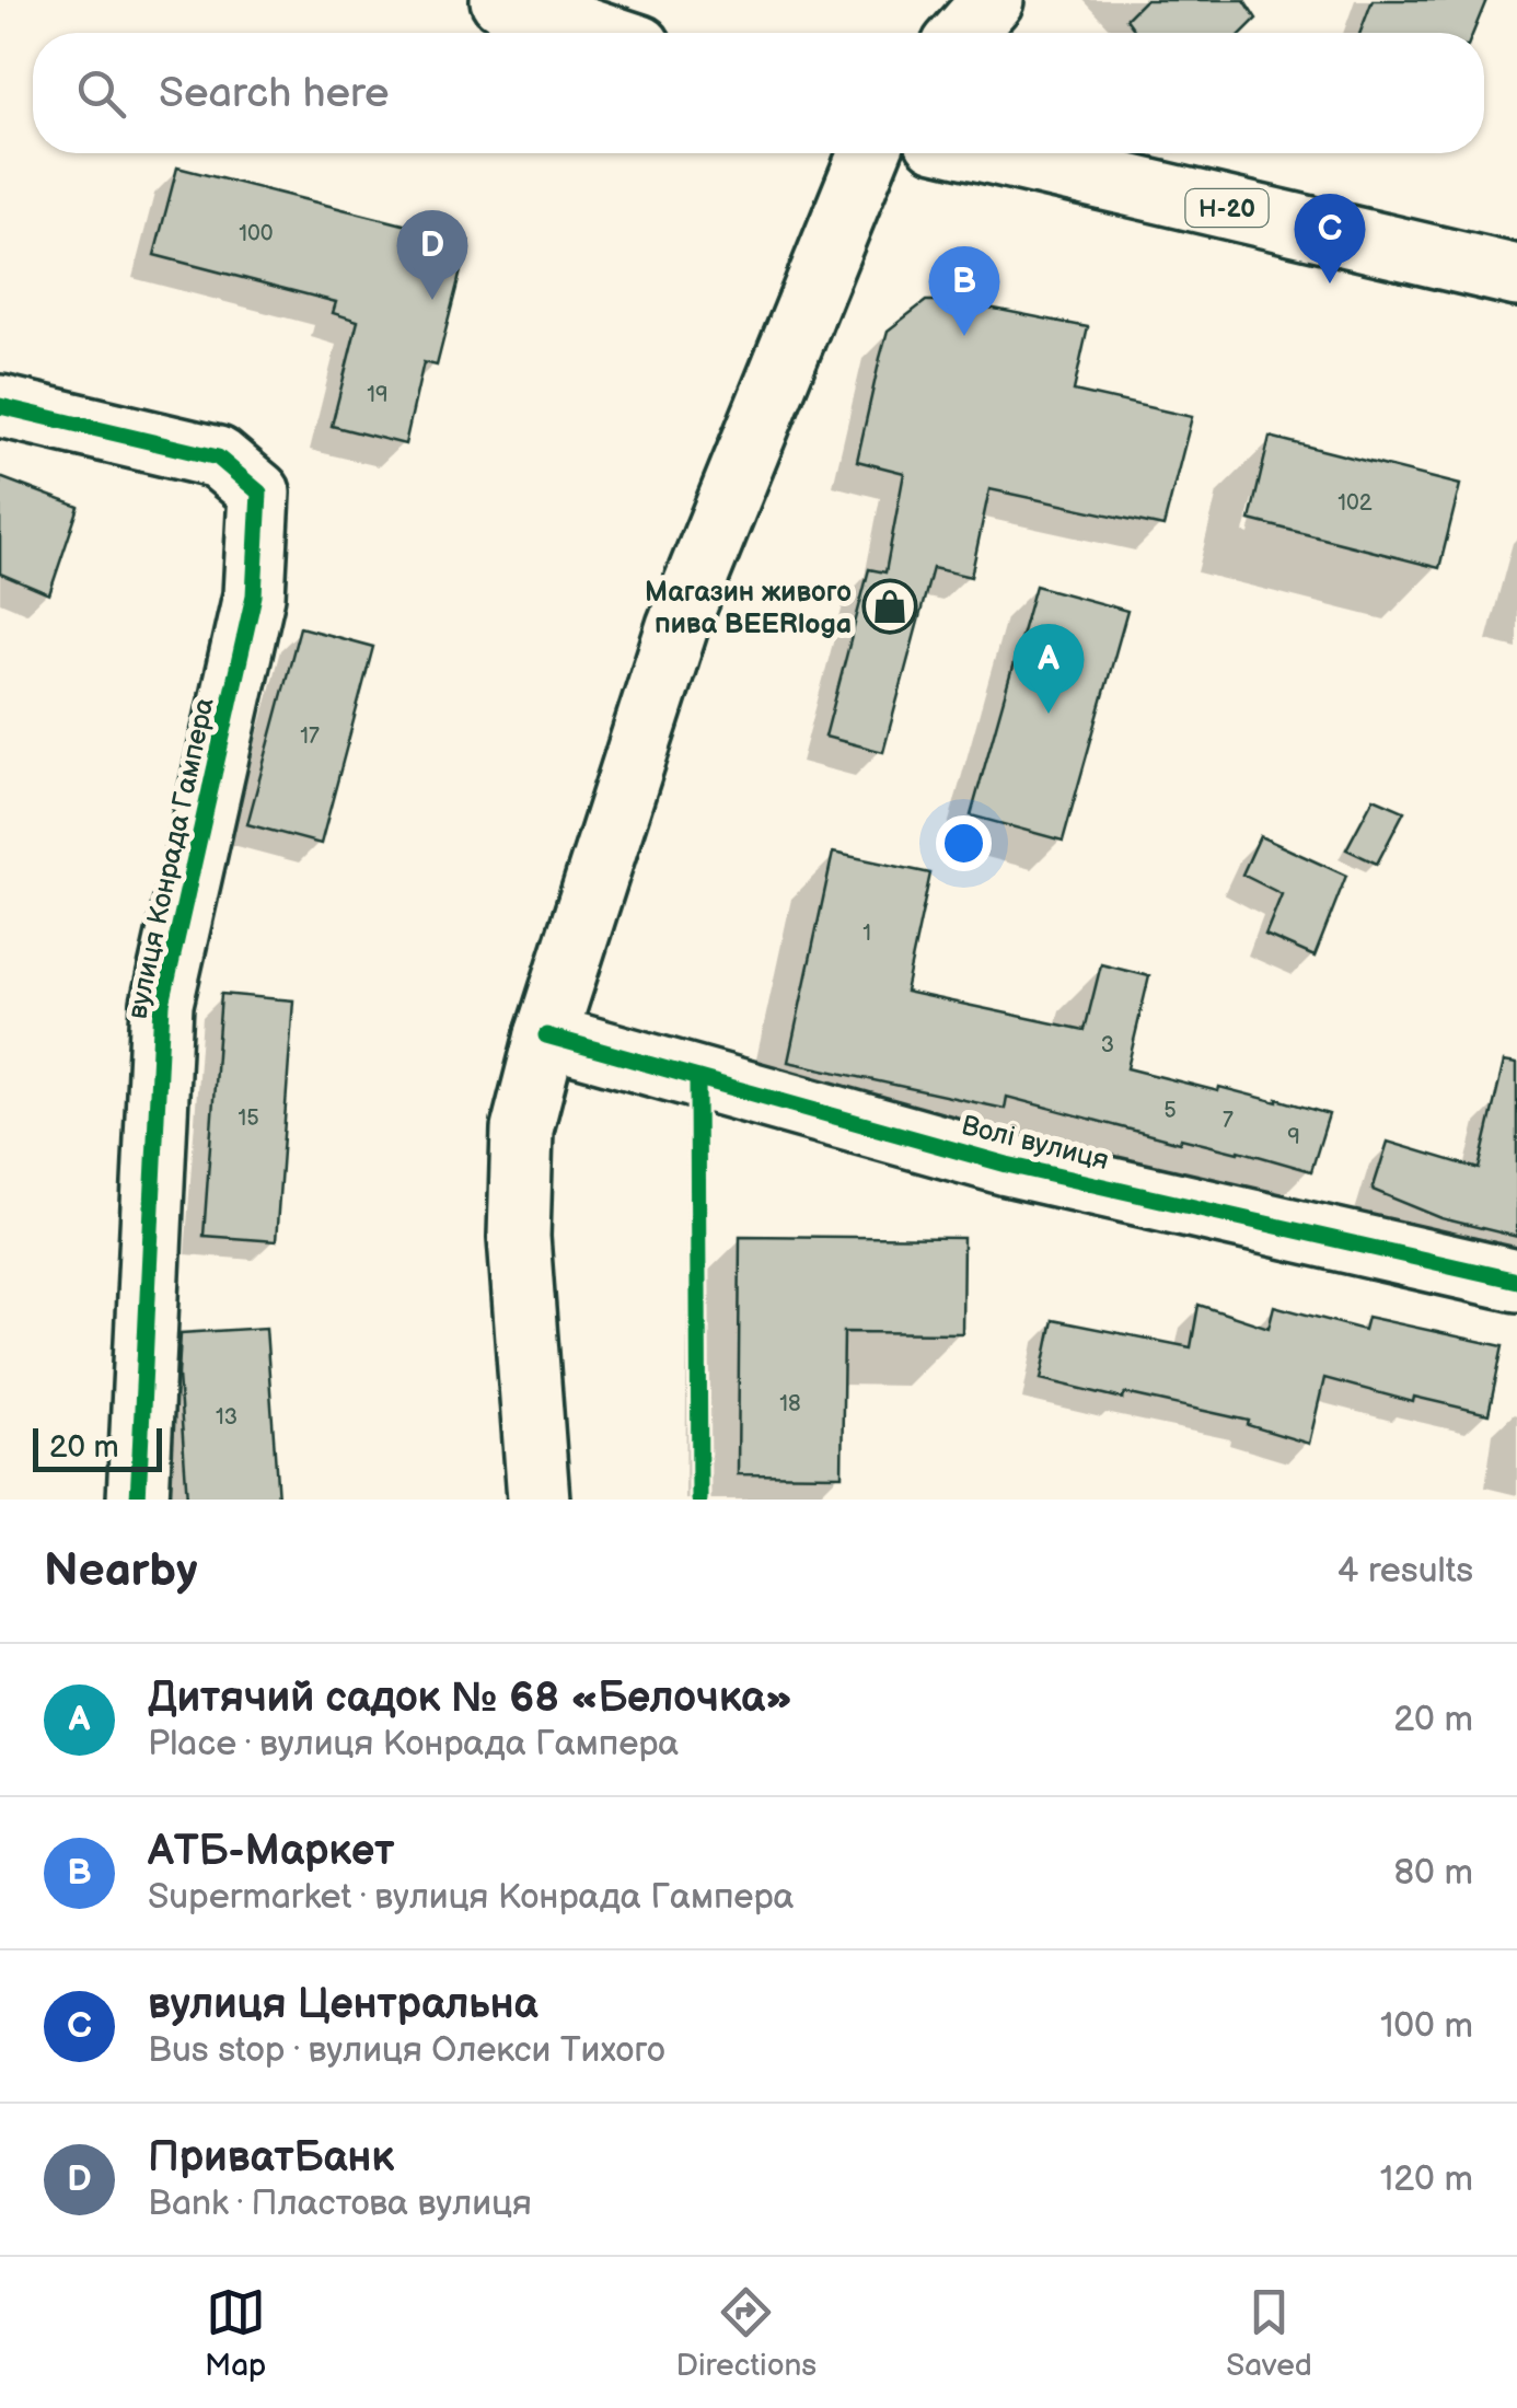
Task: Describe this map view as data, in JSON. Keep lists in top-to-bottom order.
{
  "streets": {
    "street": ["Н-20", "вулиця Конрада Гампера", "Волі вулиця"]
  },
  "places": {
    "shop": ["Магазин живого пива BEERloga"]
  },
  "house_numbers": [
    "100",
    "19",
    "102",
    "17",
    "1",
    "3",
    "5",
    "15",
    "7",
    "9",
    "18",
    "13"
  ],
  "scale_bar": "20 m",
  "page": {
    "search": "Search here",
    "pins": [
      "C",
      "D",
      "B",
      "A"
    ],
    "scale": "20 m",
    "heading": ["Nearby", "4 results"],
    "list": [
      {
        "mark": "A",
        "name": "Дитячий садок № 68 «Белочка»",
        "note": "Place · вулиця Конрада Гампера",
        "value": "20 m"
      },
      {
        "mark": "B",
        "name": "АТБ-Маркет",
        "note": "Supermarket · вулиця Конрада Гампера",
        "value": "80 m"
      },
      {
        "mark": "C",
        "name": "вулиця Центральна",
        "note": "Bus stop · вулиця Олекси Тихого",
        "value": "100 m"
      },
      {
        "mark": "D",
        "name": "ПриватБанк",
        "note": "Bank · Пластова вулиця",
        "value": "120 m"
      }
    ],
    "nav": ["Map", "Directions", "Saved"]
  }
}
